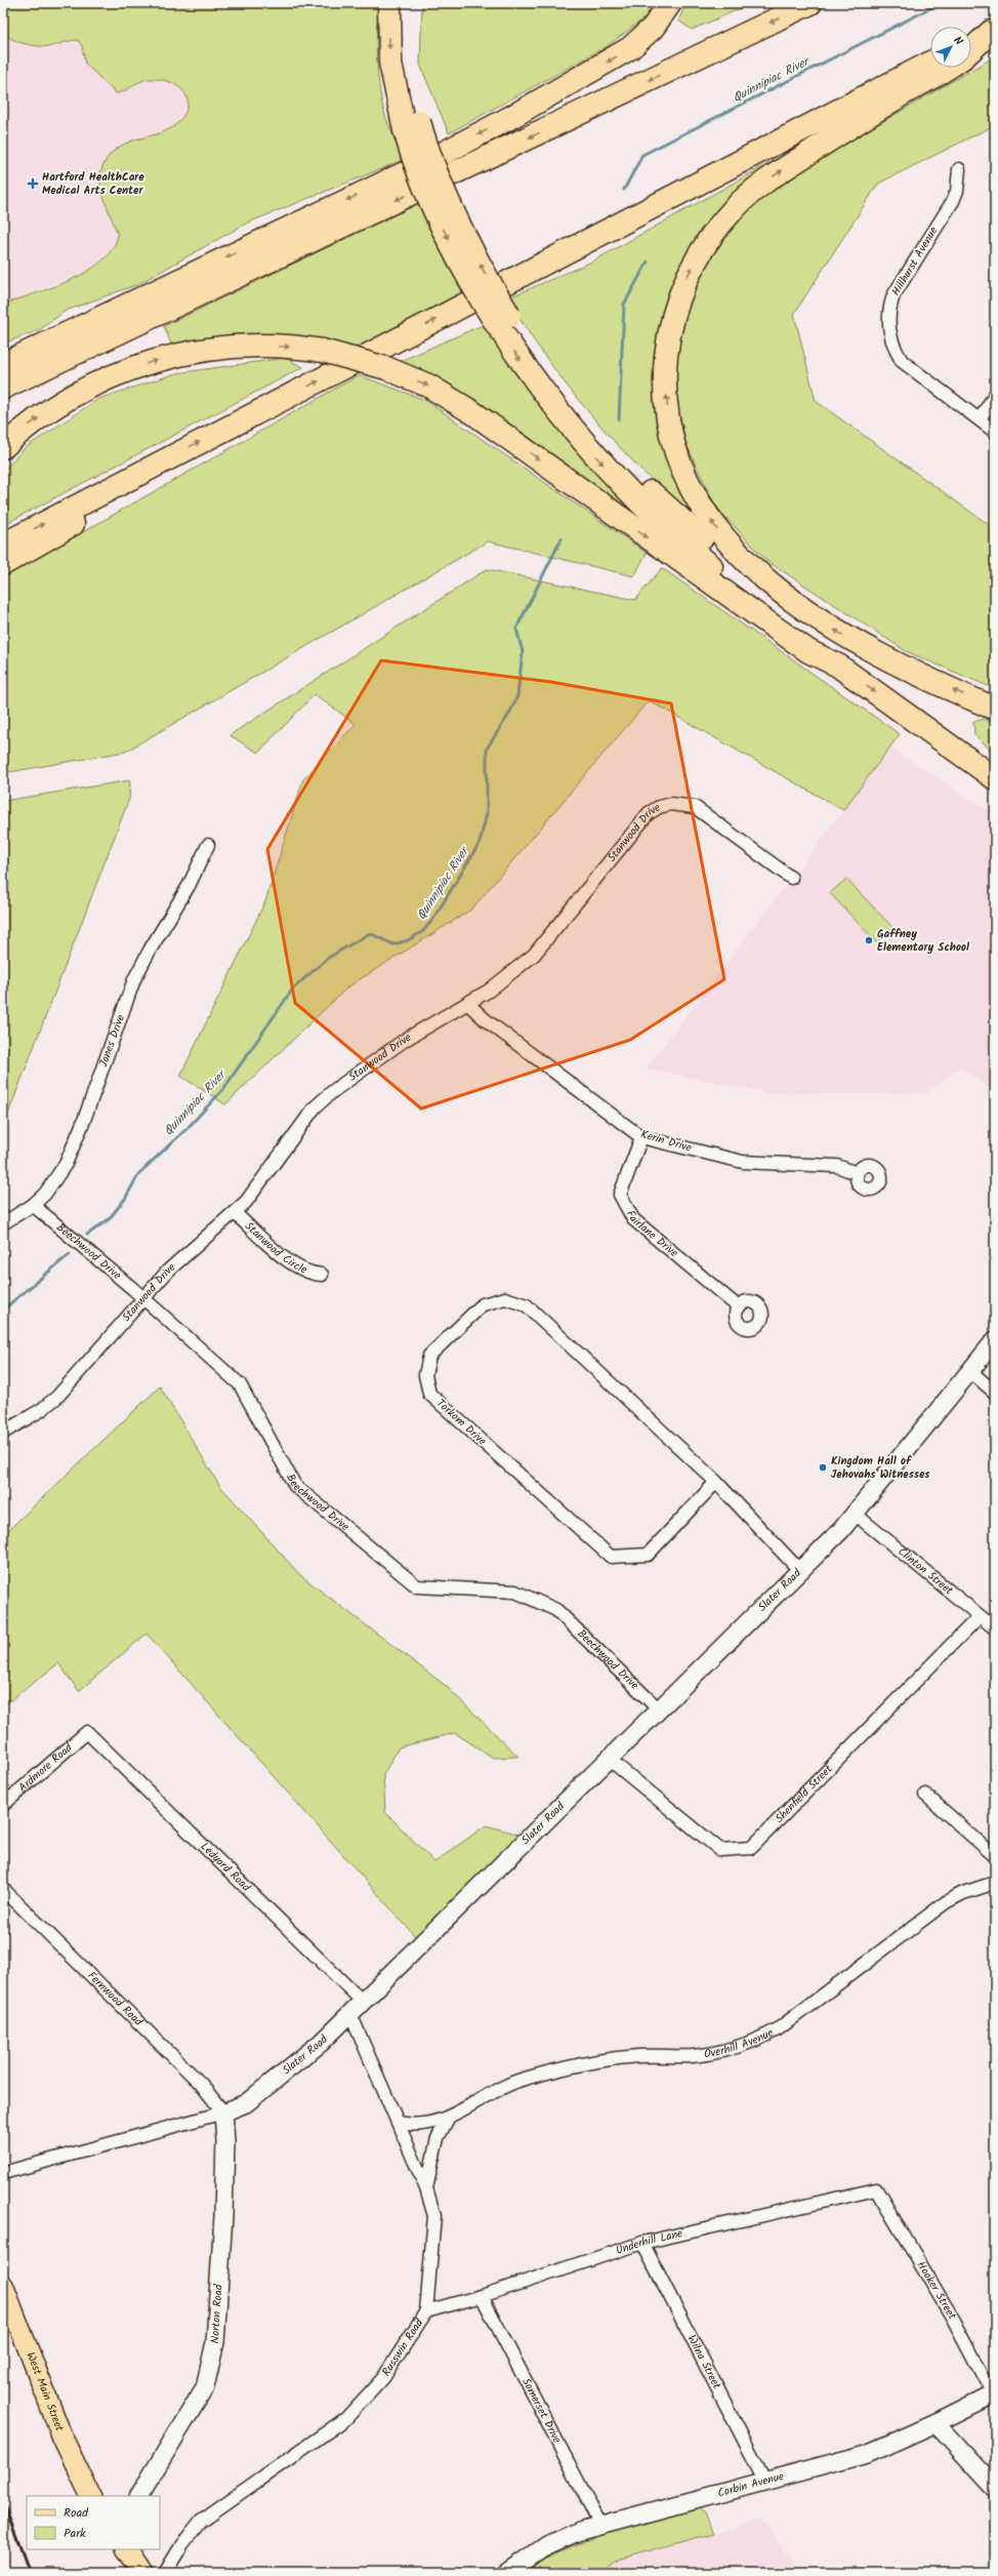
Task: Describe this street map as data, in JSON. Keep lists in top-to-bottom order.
{
  "streets": {
    "main road": [
      "Slater Road",
      "Norton Road",
      "West Main Street",
      "Corbin Avenue"
    ],
    "street": [
      "Hillhurst Avenue",
      "Stanwood Drive",
      "Jones Drive",
      "Kerin Drive",
      "Fairlane Drive",
      "Stanwood Circle",
      "Beechwood Drive",
      "Torkom Drive",
      "Clinton Street",
      "Ardmore Road",
      "Shenfield Street",
      "Ledyard Road",
      "Fernwood Road",
      "Overhill Avenue",
      "Underhill Lane",
      "Hooker Street",
      "Russwin Road",
      "Wilna Street",
      "Somerset Drive"
    ]
  },
  "crossings": [
    ["Stanwood Drive", "Kerin Drive"],
    ["Stanwood Drive", "Stanwood Circle"],
    ["Stanwood Drive", "Beechwood Drive"],
    ["Jones Drive", "Beechwood Drive"],
    ["Kerin Drive", "Fairlane Drive"],
    ["Beechwood Drive", "Slater Road"],
    ["Torkom Drive", "Slater Road"],
    ["Clinton Street", "Slater Road"],
    ["Clinton Street", "Shenfield Street"],
    ["Slater Road", "Shenfield Street"],
    ["Slater Road", "Ledyard Road"],
    ["Slater Road", "Fernwood Road"],
    ["Slater Road", "Norton Road"],
    ["Slater Road", "Russwin Road"],
    ["Ardmore Road", "Ledyard Road"],
    ["Fernwood Road", "Norton Road"],
    ["Overhill Avenue", "Russwin Road"],
    ["Underhill Lane", "Hooker Street"],
    ["Underhill Lane", "Russwin Road"],
    ["Underhill Lane", "Wilna Street"],
    ["Underhill Lane", "Somerset Drive"],
    ["Hooker Street", "Corbin Avenue"],
    ["Wilna Street", "Corbin Avenue"],
    ["Somerset Drive", "Corbin Avenue"]
  ],
  "water": ["Quinnipiac River"],
  "places": {
    "health": ["Hartford HealthCare Medical Arts Center"],
    "other": ["Gaffney Elementary School", "Kingdom Hall of Jehovahs Witnesses"]
  },
  "legend": ["Road", "Park"],
  "north": "top right"
}
